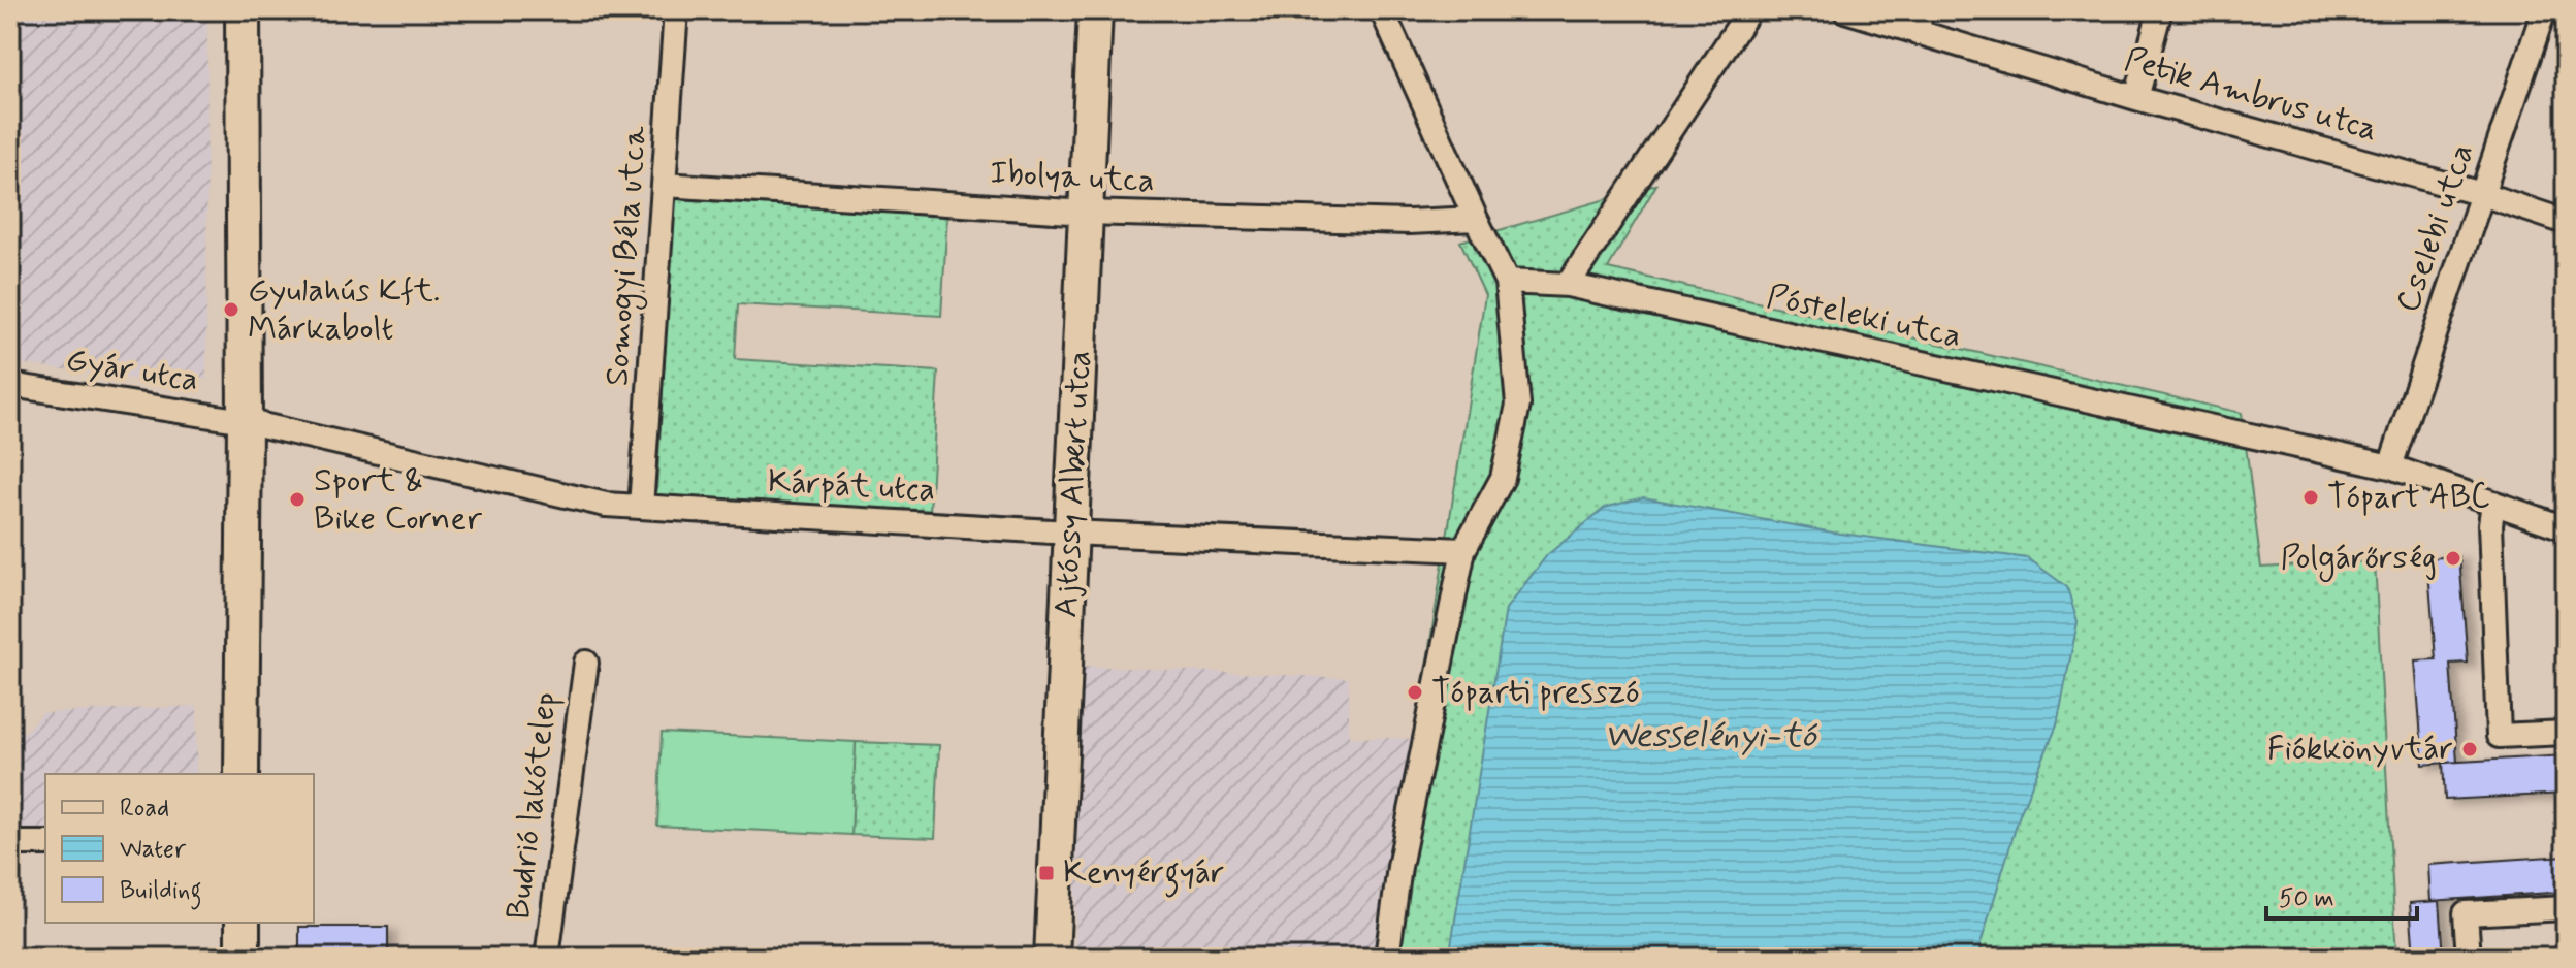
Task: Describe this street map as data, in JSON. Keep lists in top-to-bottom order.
{
  "streets": {
    "main road": ["Ajtóssy Albert utca"],
    "street": [
      "Petik Ambrus utca",
      "Ibolya utca",
      "Cselebi utca",
      "Somogyi Béla utca",
      "Pósteleki utca",
      "Gyár utca",
      "Kárpát utca",
      "Budrió lakótelep"
    ]
  },
  "crossings": [
    ["Petik Ambrus utca", "Cselebi utca"],
    ["Ibolya utca", "Somogyi Béla utca"],
    ["Ibolya utca", "Ajtóssy Albert utca"],
    ["Cselebi utca", "Pósteleki utca"],
    ["Somogyi Béla utca", "Kárpát utca"],
    ["Gyár utca", "Kárpát utca"],
    ["Ajtóssy Albert utca", "Kárpát utca"]
  ],
  "water": ["Wesselényi-tó"],
  "places": {
    "other": [
      "Gyulahús Kft. Márkabolt",
      "Tópart ABC",
      "Sport & Bike Corner",
      "Polgárőrség",
      "Tóparti presszó",
      "Fiókkönyvtár"
    ],
    "transit": ["Kenyérgyár"]
  },
  "legend": ["Road", "Water", "Building"],
  "scale_bar": "50 m"
}
